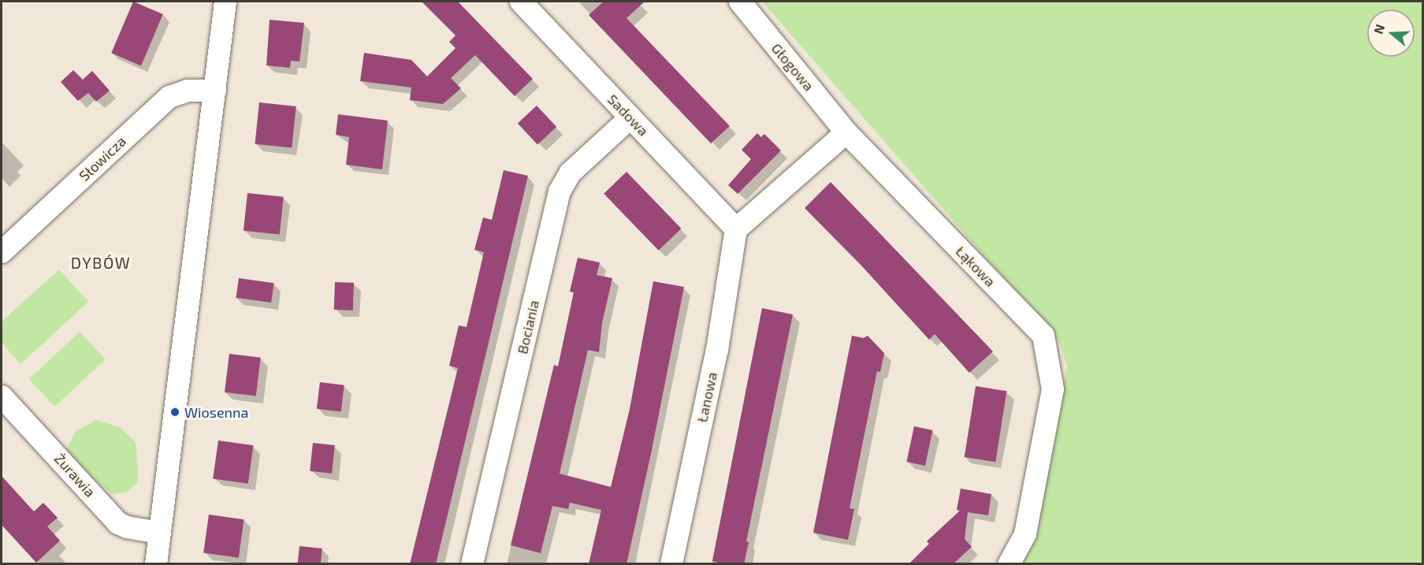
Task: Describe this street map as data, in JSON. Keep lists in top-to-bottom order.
{
  "streets": {
    "street": [
      "Głogowa",
      "Sadowa",
      "Słowicza",
      "Łąkowa",
      "Bociania",
      "Łanowa",
      "Żurawia"
    ]
  },
  "crossings": [
    ["Głogowa", "Łąkowa"],
    ["Sadowa", "Bociania"],
    ["Sadowa", "Łanowa"]
  ],
  "districts": ["DYBÓW"],
  "places": ["Wiosenna"],
  "north": "left"
}
